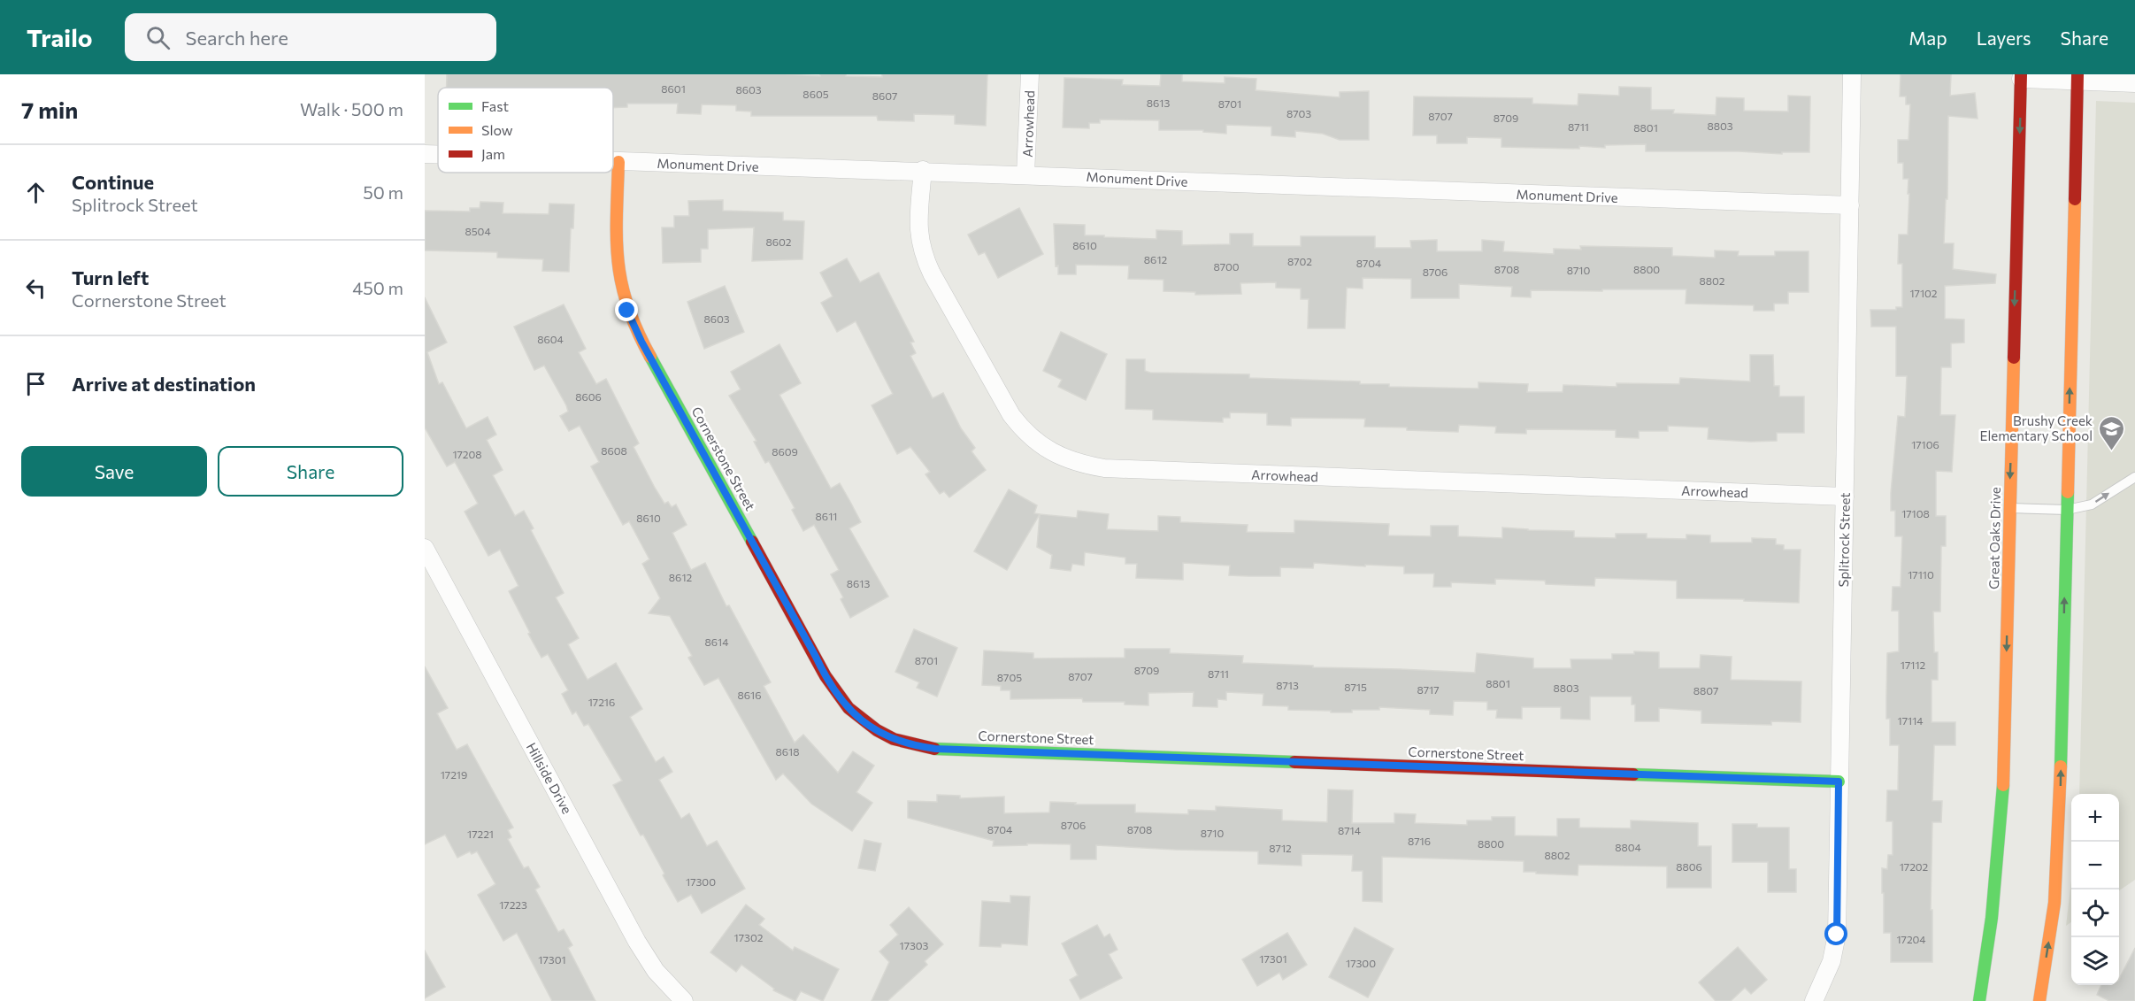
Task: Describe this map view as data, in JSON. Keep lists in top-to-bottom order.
{
  "streets": {
    "street": [
      "Arrowhead",
      "Monument Drive",
      "Cornerstone Street",
      "Great Oaks Drive",
      "Splitrock Street",
      "Hillside Drive"
    ]
  },
  "crossings": [
    ["Arrowhead", "Monument Drive"],
    ["Arrowhead", "Splitrock Street"],
    ["Monument Drive", "Cornerstone Street"],
    ["Monument Drive", "Splitrock Street"],
    ["Cornerstone Street", "Splitrock Street"]
  ],
  "places": {
    "school or university": ["Brushy Creek Elementary School"]
  },
  "house_numbers": [
    "8601",
    "8603",
    "8605",
    "8607",
    "8613",
    "8701",
    "8703",
    "8707",
    "8709",
    "8803",
    "8711",
    "8801",
    "8504",
    "8602",
    "8610",
    "8612",
    "8702",
    "8704",
    "8700",
    "8708",
    "8800",
    "8710",
    "8706",
    "8802",
    "17102",
    "8603",
    "8604",
    "8606",
    "17106",
    "8608",
    "8609",
    "17208",
    "17108",
    "8611",
    "8610",
    "17110",
    "8612",
    "8613",
    "8614",
    "8701",
    "17112",
    "8709",
    "8711",
    "8707",
    "8705",
    "8801",
    "8713",
    "8715",
    "8803",
    "8717",
    "8807",
    "8616",
    "17216",
    "17114",
    "8618",
    "17219",
    "8706",
    "8704",
    "8708",
    "8714",
    "8710",
    "17221",
    "8716",
    "8800",
    "8804",
    "8712",
    "8802",
    "8806",
    "17202",
    "17300",
    "17223",
    "17302",
    "17204",
    "17303",
    "17301",
    "17301",
    "17300"
  ],
  "legend": ["Fast", "Slow", "Jam"],
  "page": {
    "header": "Trailo",
    "search": "Search here",
    "nav": ["Map", "Layers", "Share"],
    "heading": ["7 min", "Walk · 500 m"],
    "list": [
      ["Continue", "Splitrock Street", "50 m"],
      ["Turn left", "Cornerstone Street", "450 m"],
      "Arrive at destination"
    ],
    "buttons": ["Save", "Share"],
    "map_buttons": ["+", "−"]
  }
}
